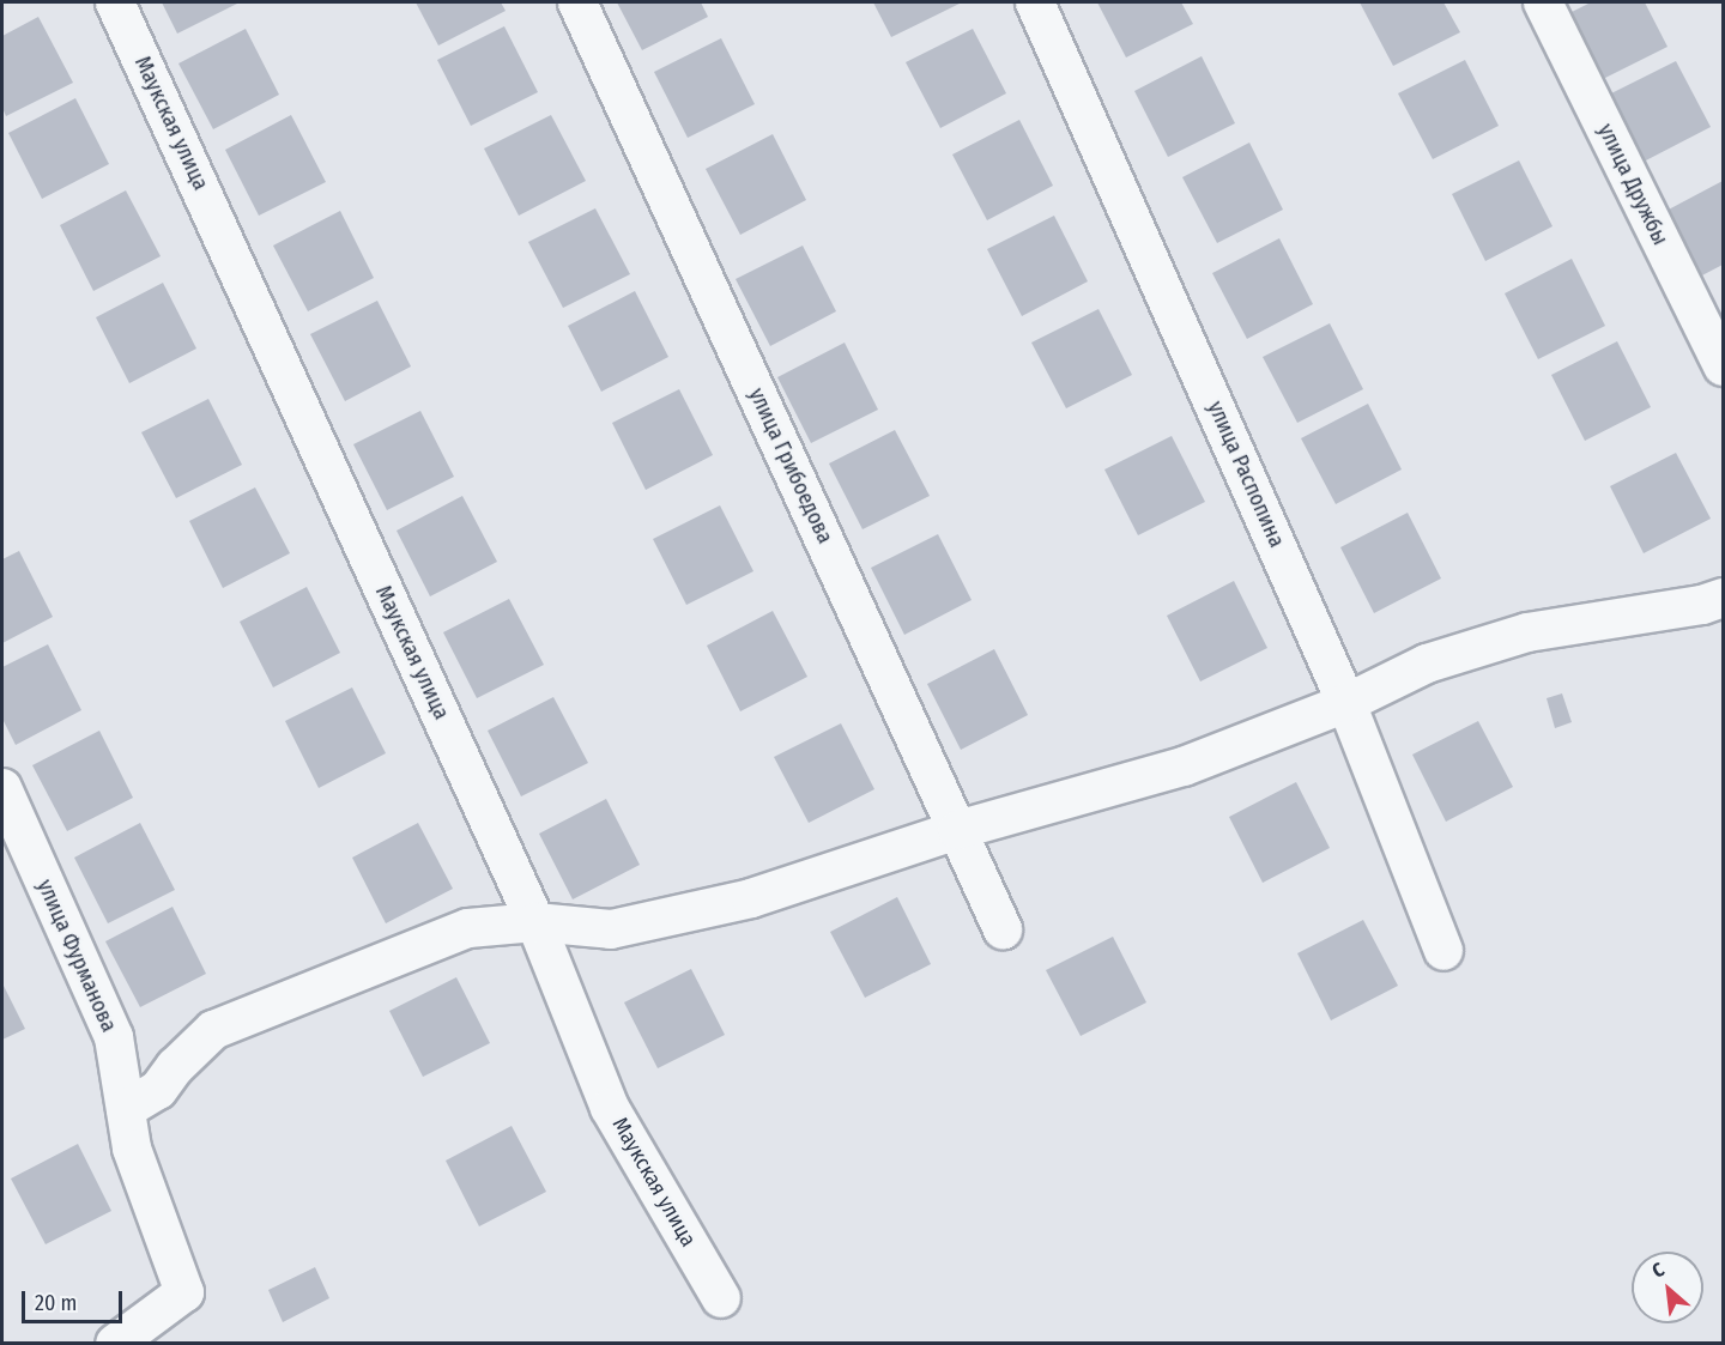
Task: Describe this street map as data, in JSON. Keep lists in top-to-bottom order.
{
  "streets": {
    "street": [
      "Маукская улица",
      "улица Дружбы",
      "улица Грибоедова",
      "улица Распопина",
      "улица Фурманова"
    ]
  },
  "scale_bar": "20 m",
  "north": "top left"
}
